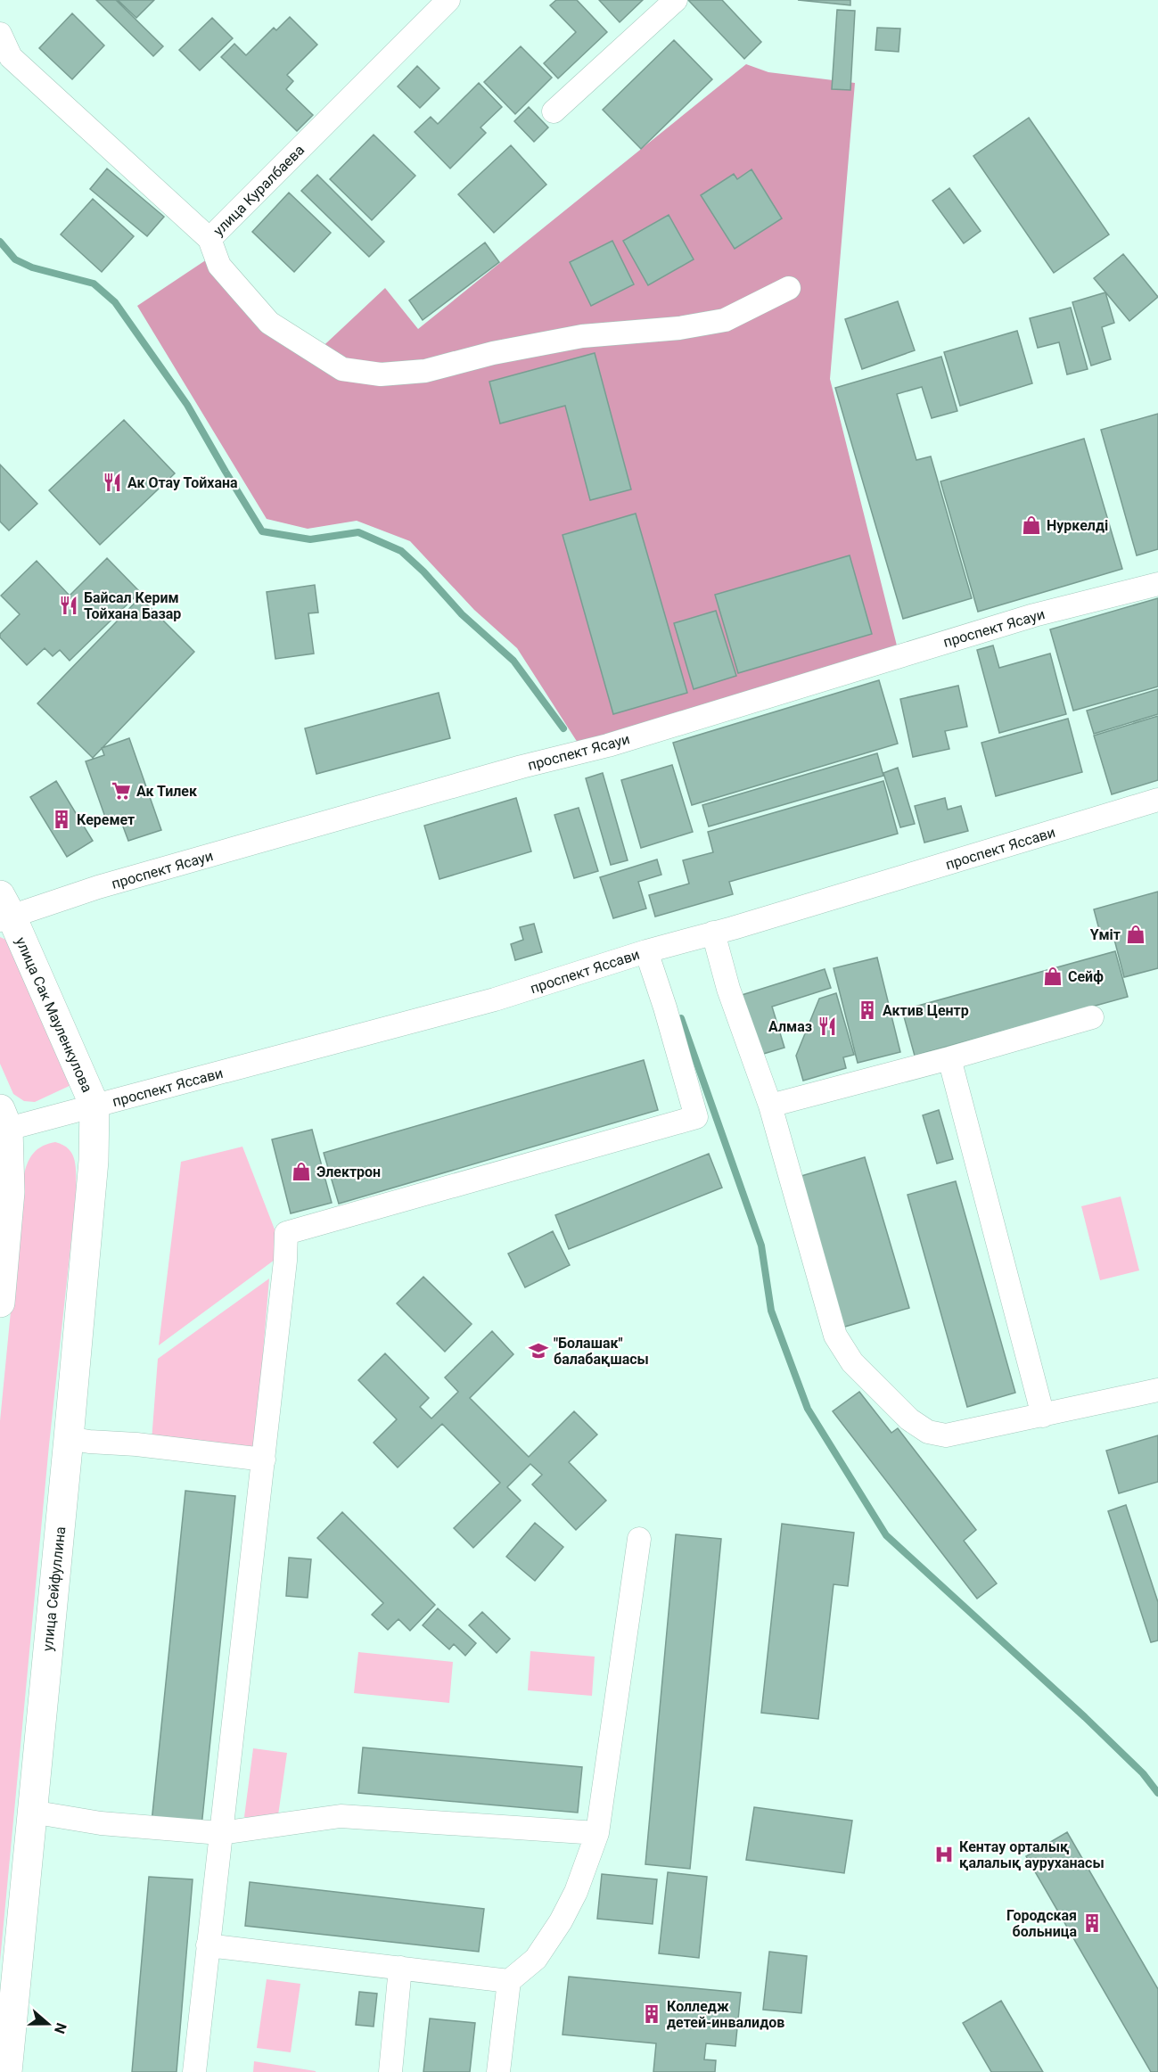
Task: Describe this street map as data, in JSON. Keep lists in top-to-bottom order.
{
  "streets": {
    "main road": ["улица Сак Мауленкулова", "улица Сейфуллина"],
    "street": ["улица Куралбаева", "проспект Ясауи", "проспект Яссави"]
  },
  "crossings": [
    ["проспект Ясауи", "улица Сак Мауленкулова"],
    ["проспект Яссави", "улица Сак Мауленкулова"],
    ["проспект Яссави", "улица Сейфуллина"],
    ["улица Сак Мауленкулова", "улица Сейфуллина"]
  ],
  "places": {
    "restaurant": ["Ак Отау Тойхана", "Байсал Керим Тойхана Базар", "Алмаз"],
    "shop": [
      "Нуркелді",
      "Үміт",
      "Сейф",
      "Электрон"
    ],
    "supermarket": ["Ак Тилек"],
    "building": [
      "Керемет",
      "Актив Центр",
      "Городская больница",
      "Колледж детей-инвалидов"
    ],
    "school or university": ["\"Болашак\" балабақшасы"],
    "hospital": ["Кентау орталық қалалық ауруханасы"]
  },
  "north": "right"
}
